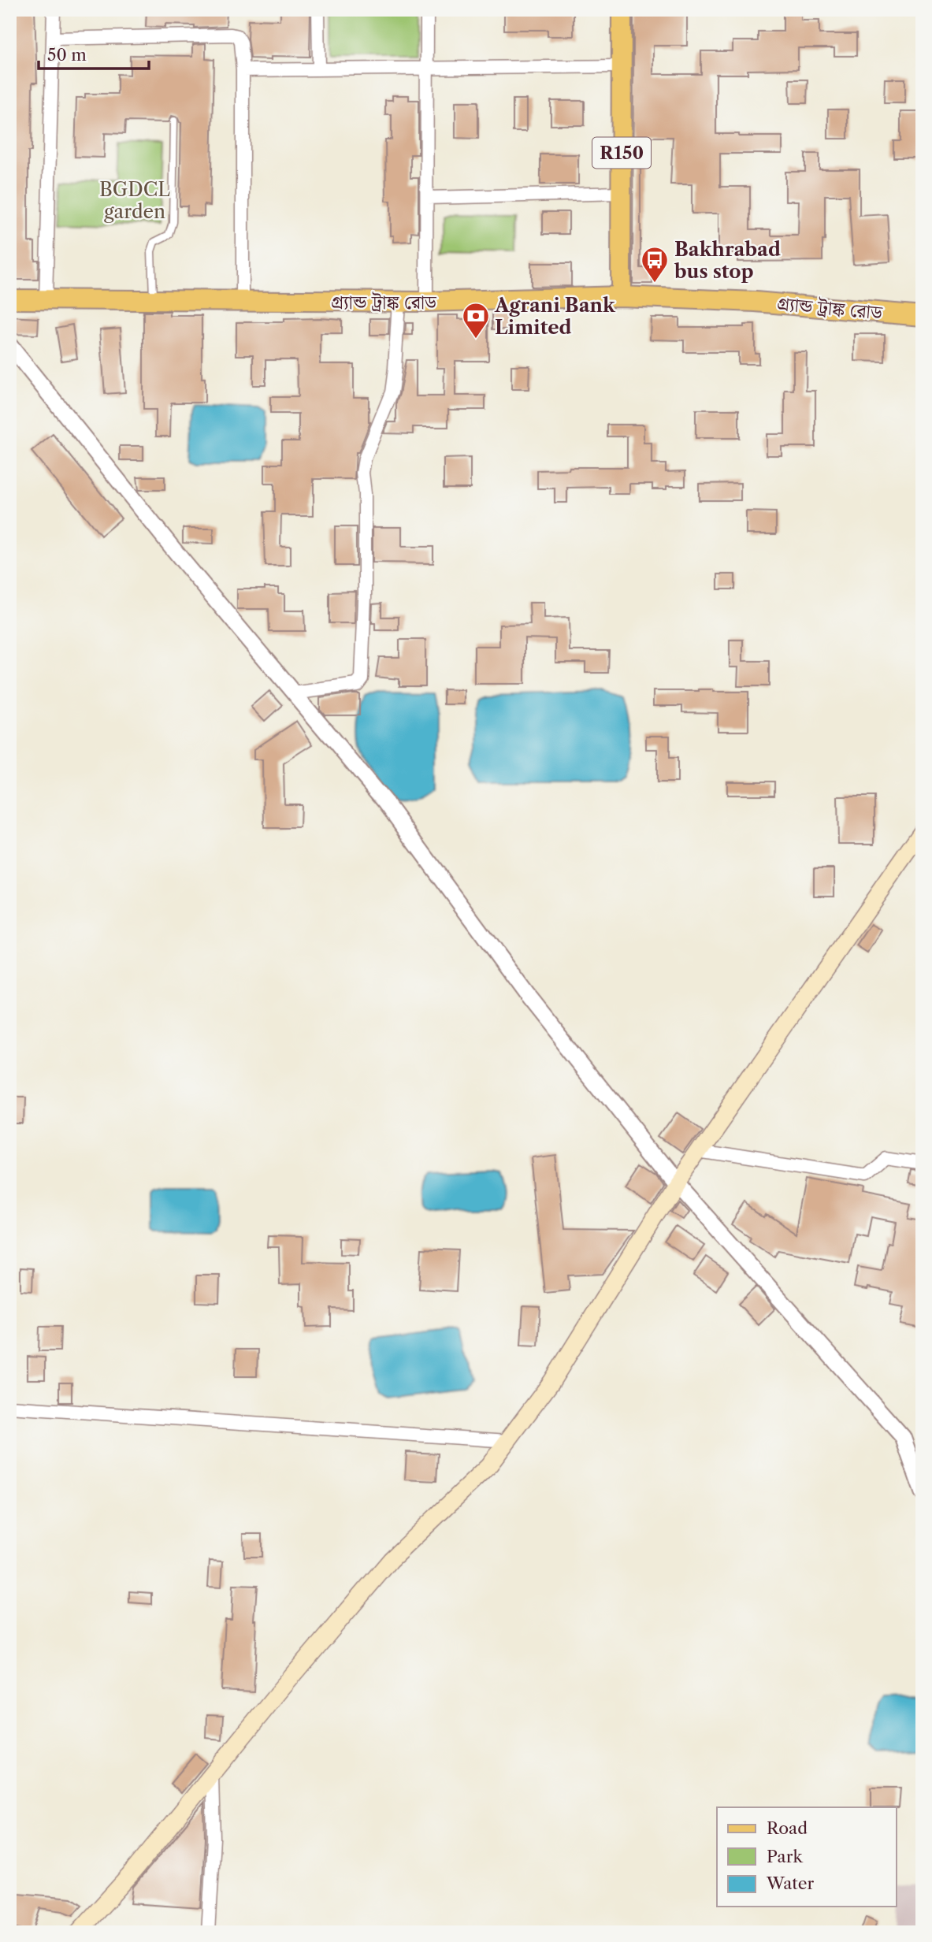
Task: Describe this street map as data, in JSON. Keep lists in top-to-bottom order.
{
  "streets": {
    "main road": ["R150", "গ্র্যান্ড ট্রাঙ্ক রোড"]
  },
  "crossings": [
    ["R150", "গ্র্যান্ড ট্রাঙ্ক রোড"]
  ],
  "parks": ["BGDCL garden"],
  "places": {
    "bus stop": ["Bakhrabad bus stop"],
    "bank": ["Agrani Bank Limited"]
  },
  "legend": ["Road", "Park", "Water"],
  "scale_bar": "50 m"
}
